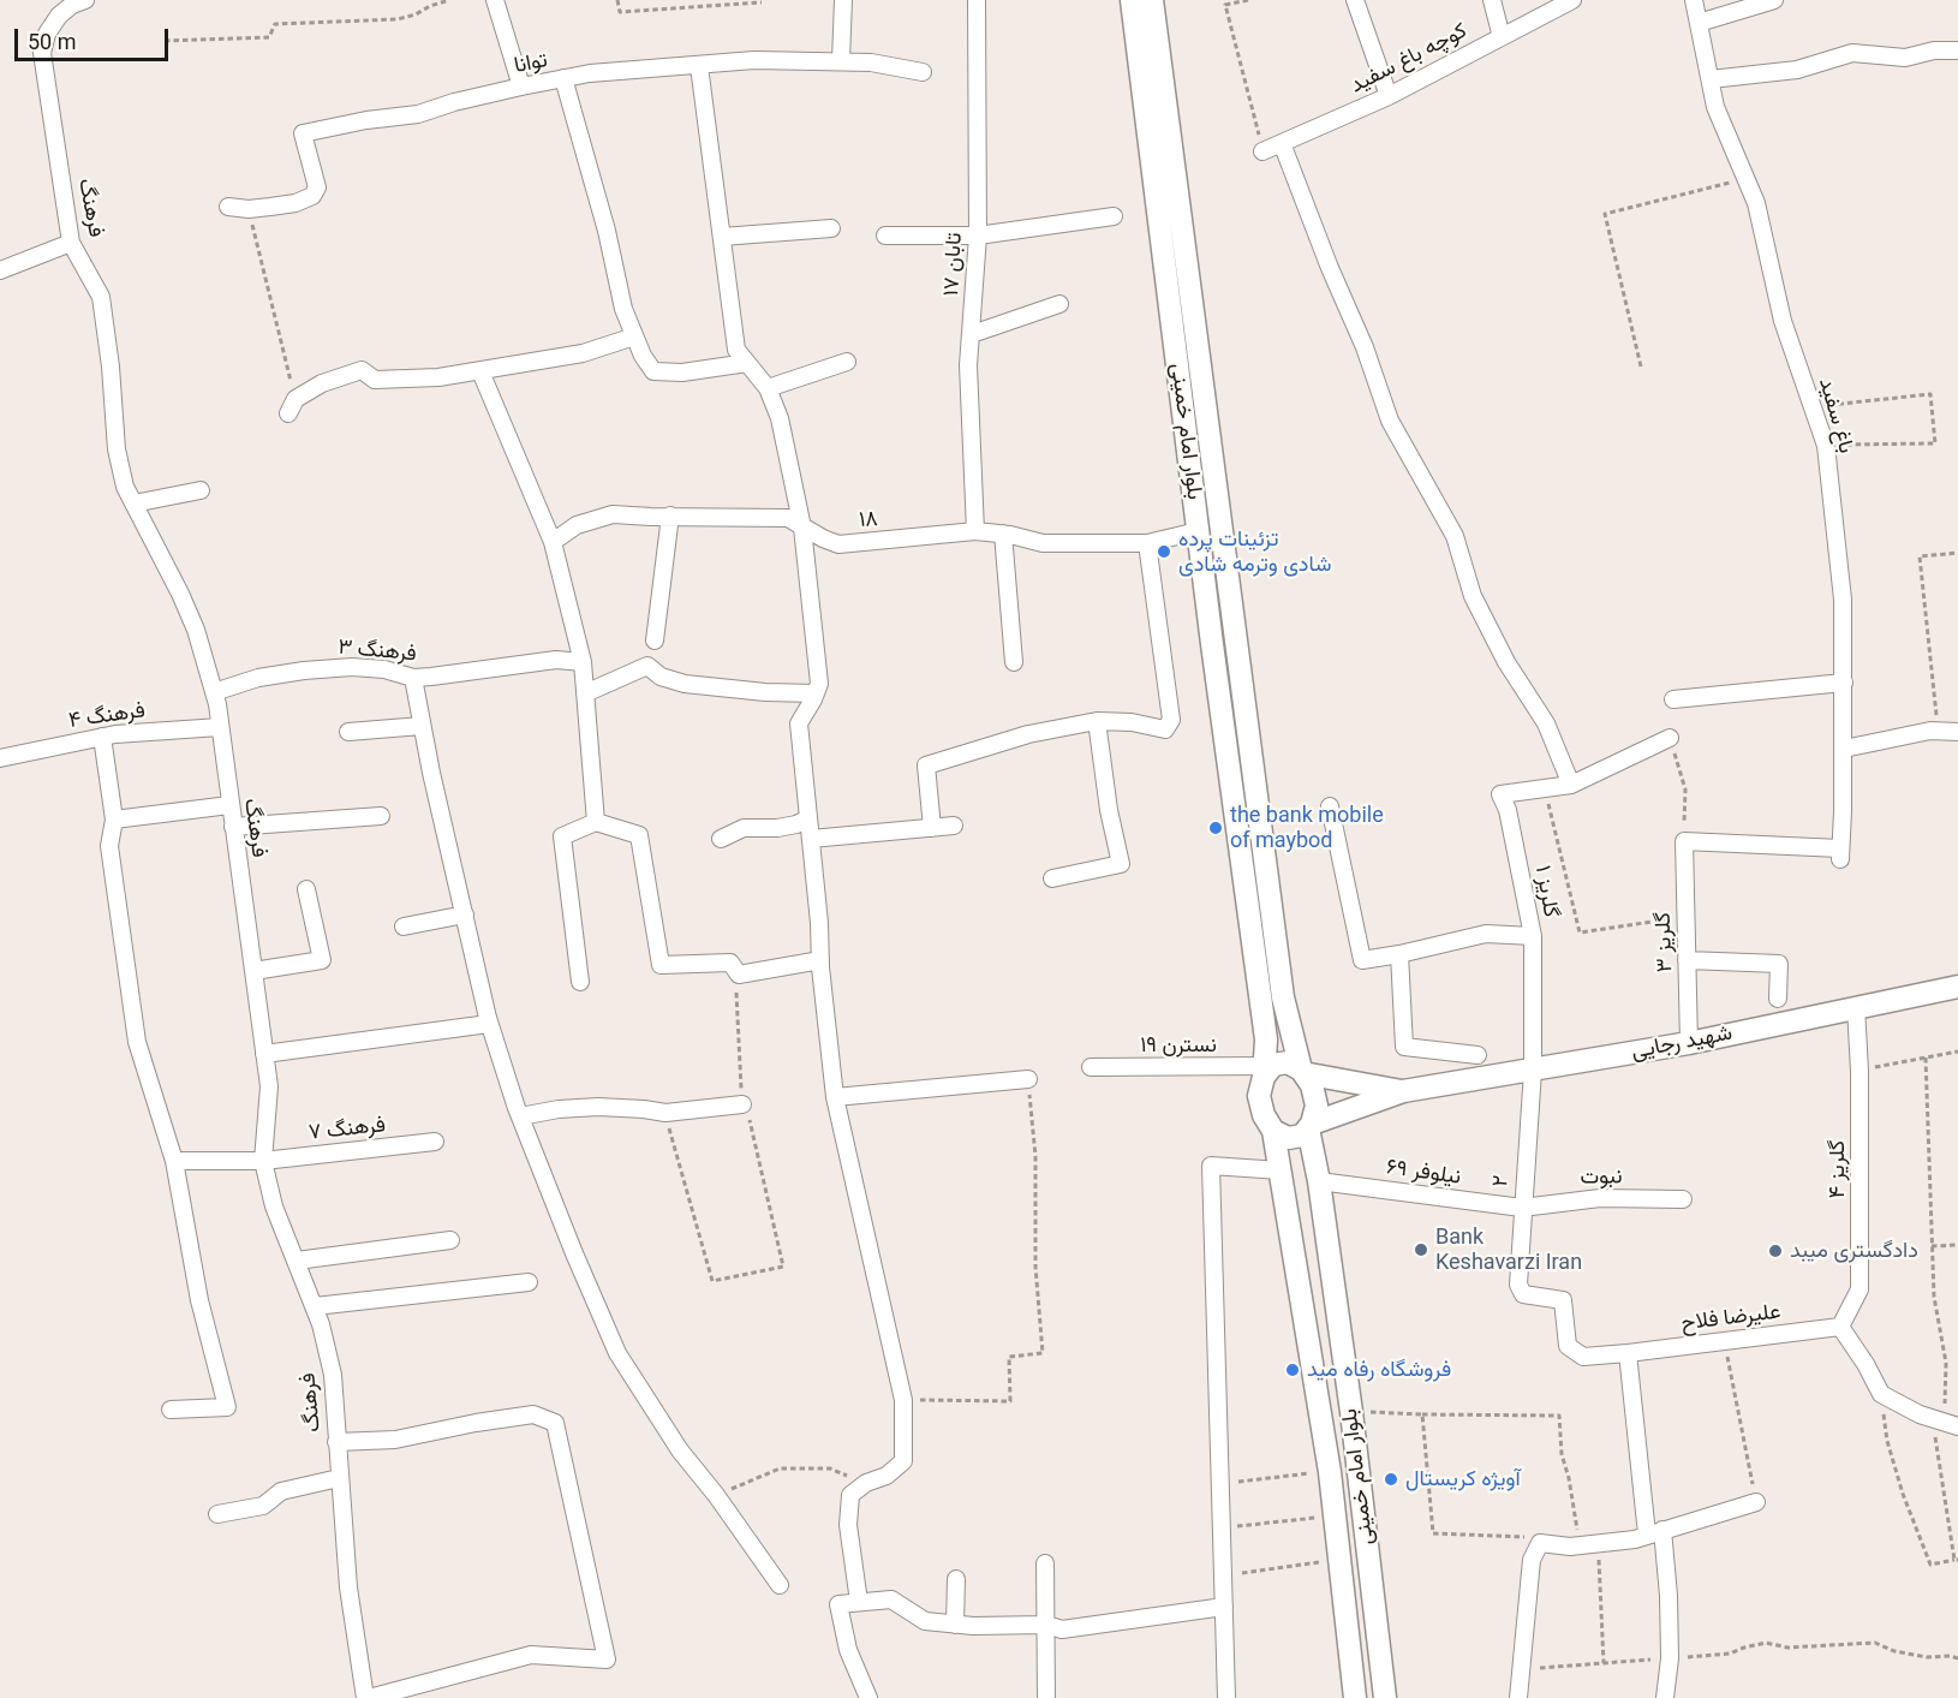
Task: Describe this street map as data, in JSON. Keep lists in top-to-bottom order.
{
  "streets": {
    "main road": ["بلوار امام خمینی", "شهید رجایی"],
    "street": [
      "کوچه باغ سفید",
      "توانا",
      "فرهنگ",
      "تابان ۱۷",
      "باغ سفید",
      "۱۸",
      "فرهنگ ۳",
      "فرهنگ ۴",
      "گلریز ۱",
      "گلریز ۳",
      "نسترن ۱۹",
      "فرهنگ ۷",
      "گلریز ۴",
      "نیلوفر ۶۹",
      "نبوت",
      "۲",
      "علیرضا فلاح"
    ]
  },
  "crossings": [
    ["فرهنگ", "فرهنگ ۳"],
    ["فرهنگ", "فرهنگ ۴"],
    ["فرهنگ", "فرهنگ ۷"],
    ["تابان ۱۷", "۱۸"],
    ["باغ سفید", "گلریز ۳"],
    ["بلوار امام خمینی", "۱۸"],
    ["بلوار امام خمینی", "نسترن ۱۹"],
    ["بلوار امام خمینی", "نیلوفر ۶۹"],
    ["گلریز ۱", "شهید رجایی"],
    ["گلریز ۱", "۲"],
    ["گلریز ۳", "شهید رجایی"],
    ["شهید رجایی", "گلریز ۴"],
    ["شهید رجایی", "۲"],
    ["گلریز ۴", "علیرضا فلاح"],
    ["نیلوفر ۶۹", "نبوت"],
    ["نیلوفر ۶۹", "۲"],
    ["نبوت", "۲"],
    ["۲", "علیرضا فلاح"]
  ],
  "places": [
    "تزئینات پرده شادی وترمه شادی",
    "the bank mobile of maybod",
    "Bank Keshavarzi Iran",
    "دادگستری میبد",
    "فروشگاه رفاه مید",
    "آویژه کریستال"
  ],
  "scale_bar": "50 m"
}
